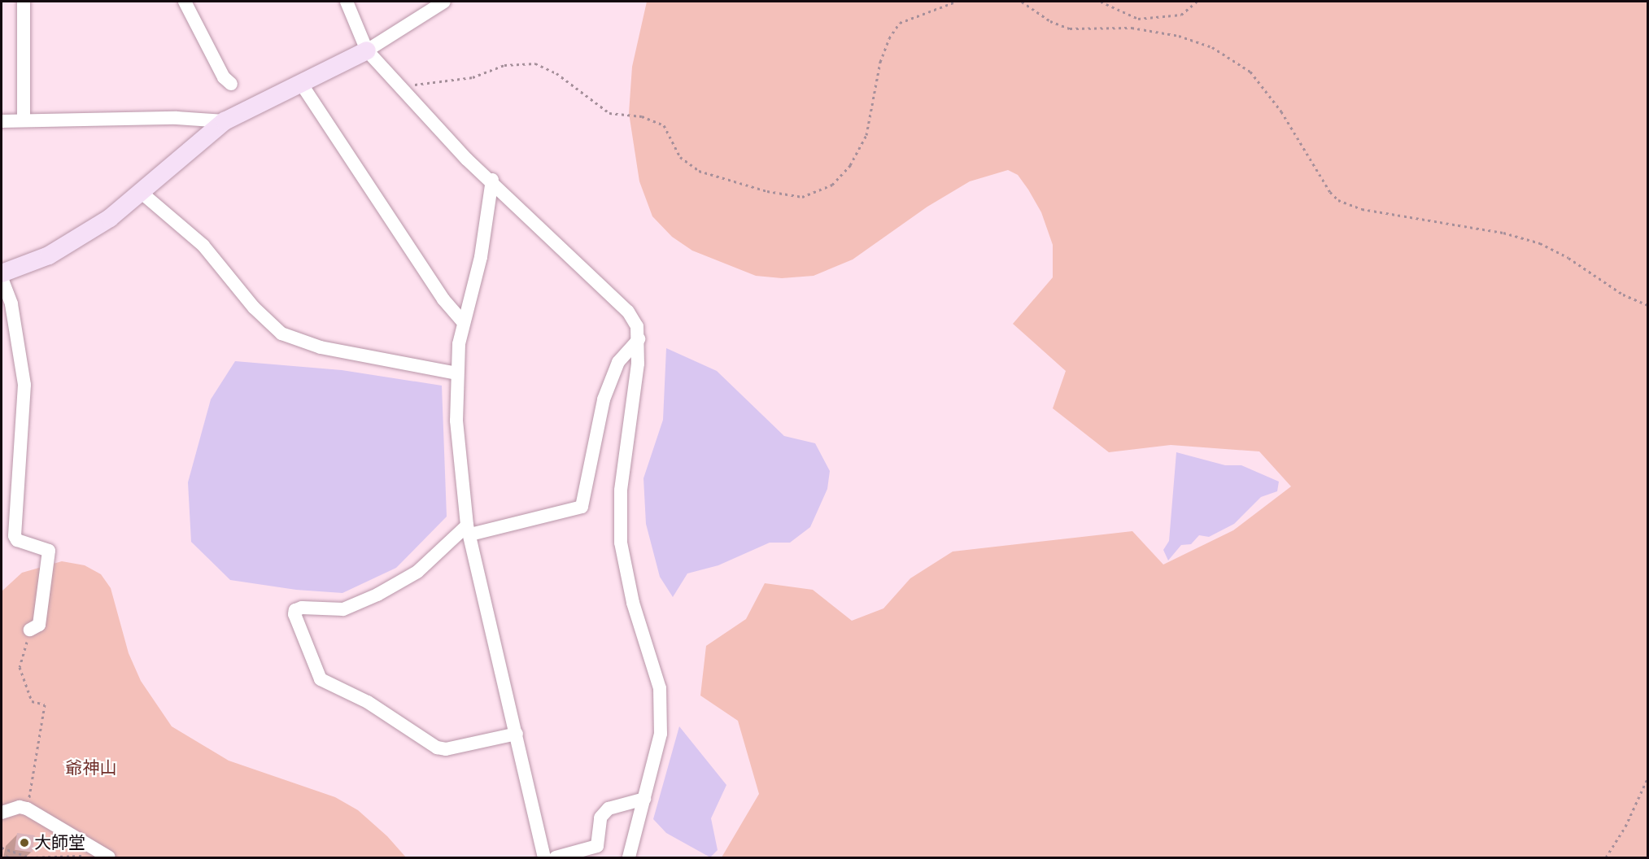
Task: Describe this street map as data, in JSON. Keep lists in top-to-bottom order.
{
  "parks": ["爺神山"],
  "places": ["大師堂"]
}
